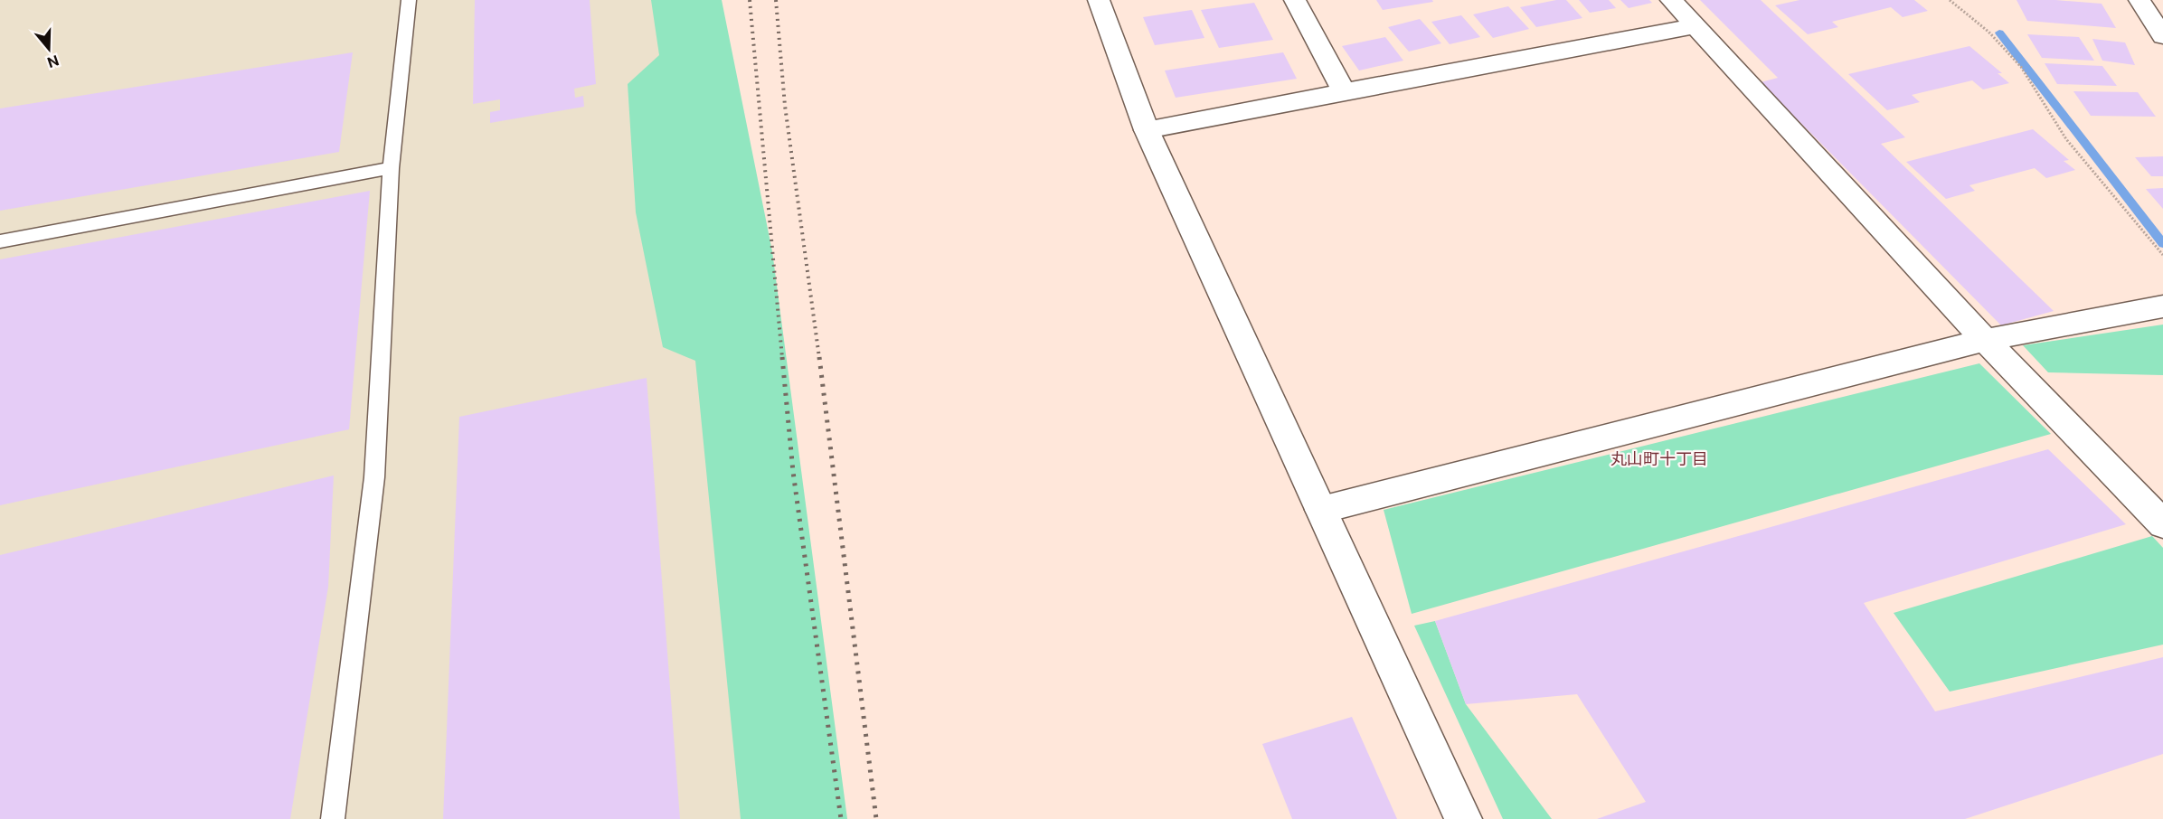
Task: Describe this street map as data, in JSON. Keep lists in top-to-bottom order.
{
  "districts": ["丸山町十丁目"],
  "north": "bottom"
}
